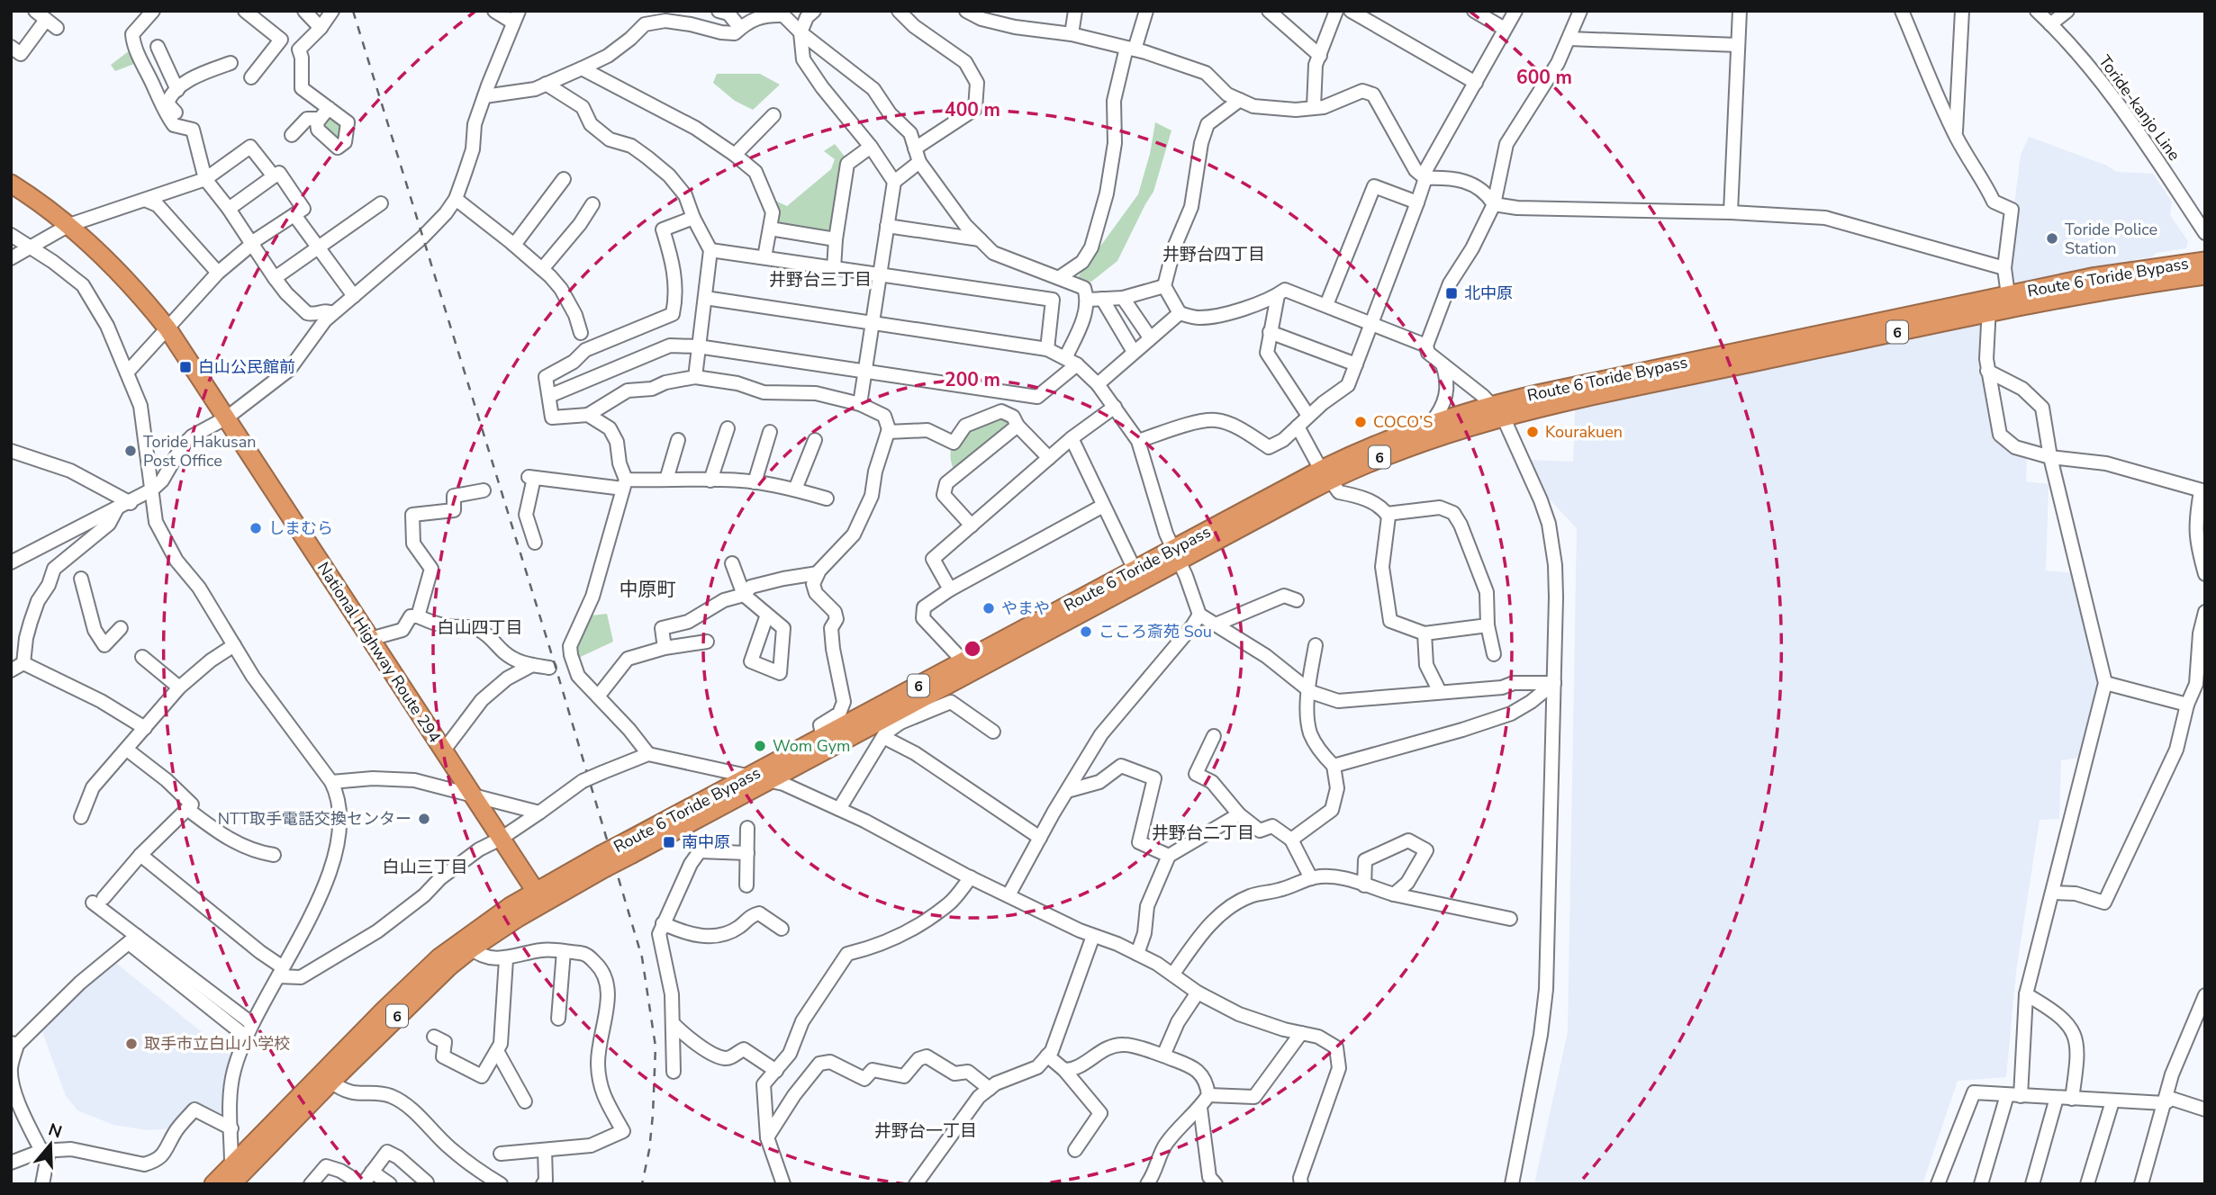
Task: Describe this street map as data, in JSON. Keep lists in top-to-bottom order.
{
  "streets": {
    "highway": ["Route 6 Toride Bypass", "6", "National Highway Route 294"],
    "street": ["Toride-kanjo Line"]
  },
  "crossings": [
    ["Route 6 Toride Bypass", "National Highway Route 294"]
  ],
  "districts": [
    "井野台四丁目",
    "井野台三丁目",
    "中原町",
    "白山四丁目",
    "井野台二丁目",
    "白山三丁目",
    "井野台一丁目"
  ],
  "places": {
    "other": [
      "Toride Police Station",
      "COCO’S",
      "Kourakuen",
      "Toride Hakusan Post Office",
      "しまむら",
      "やまや",
      "こころ斎苑 Sou",
      "Wom Gym",
      "NTT取手電話交換センター",
      "取手市立白山小学校"
    ],
    "transit": ["北中原", "白山公民館前", "南中原"]
  },
  "north": "top",
  "rings": ["600 m", "400 m", "200 m"]
}
